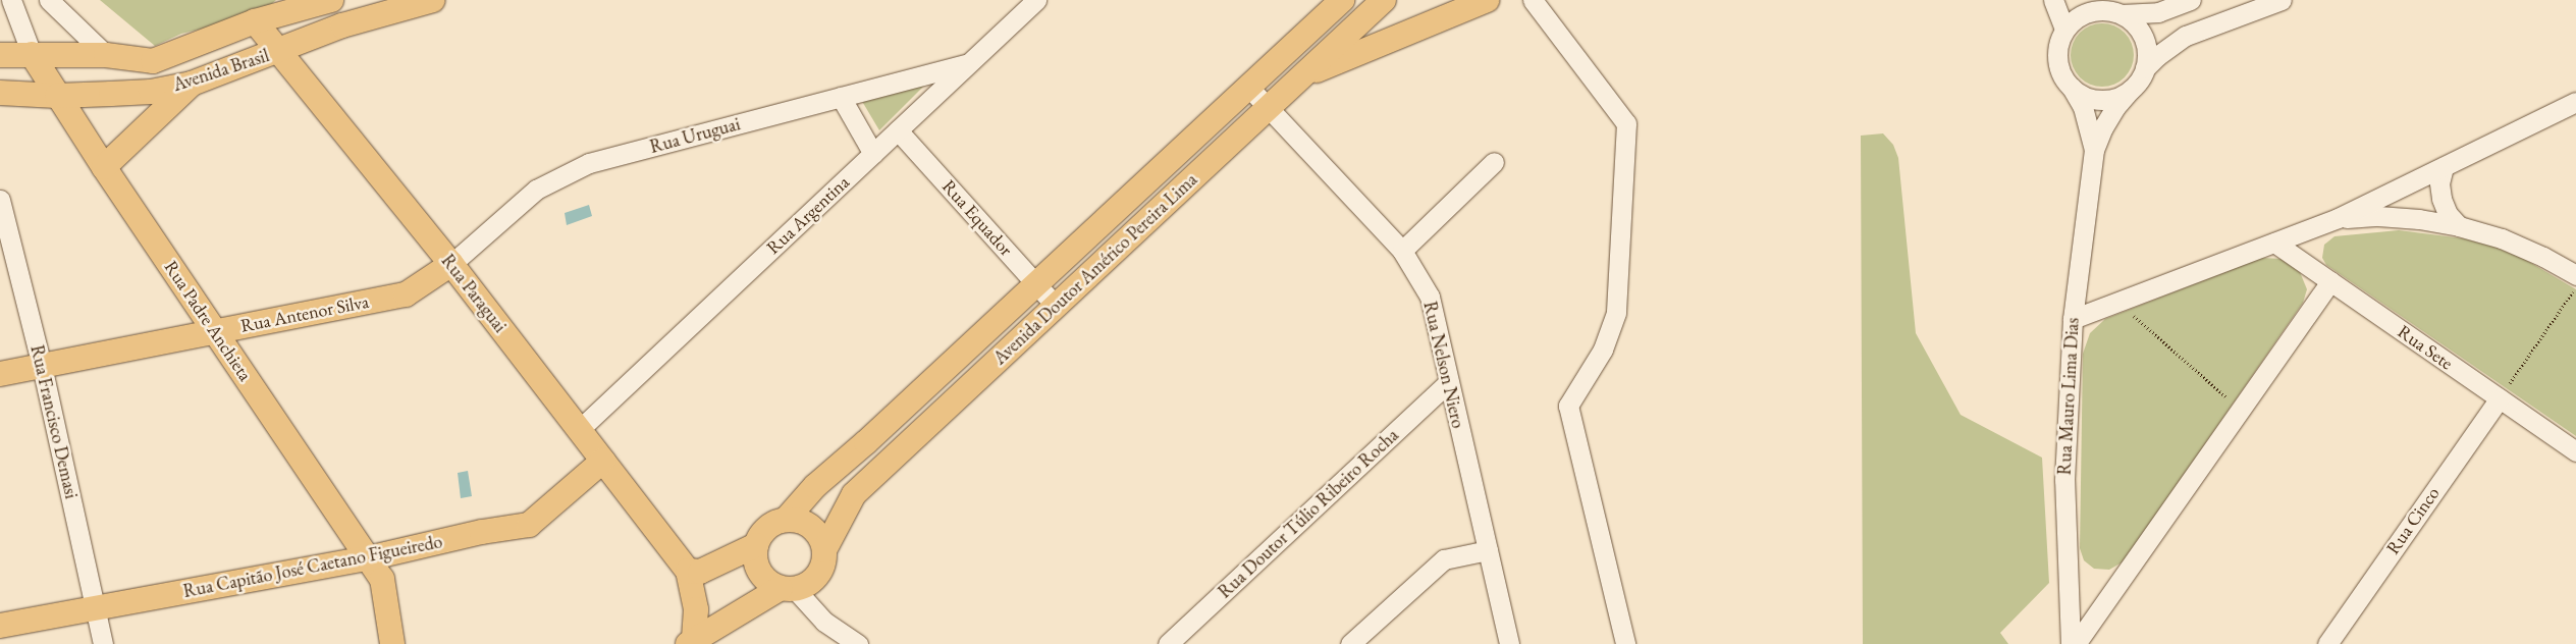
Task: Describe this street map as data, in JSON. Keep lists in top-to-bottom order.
{
  "streets": {
    "main road": [
      "Avenida Brasil",
      "Avenida Doutor Américo Pereira Lima",
      "Rua Paraguai",
      "Rua Antenor Silva",
      "Rua Padre Anchieta",
      "Rua Capitão José Caetano Figueiredo"
    ],
    "street": [
      "Rua Uruguai",
      "Rua Argentina",
      "Rua Equador",
      "Rua Sete",
      "Rua Nelson Niero",
      "Rua Mauro Lima Dias",
      "Rua Francisco Demasi",
      "Rua Doutor Túlio Ribeiro Rocha",
      "Rua Cinco"
    ]
  },
  "crossings": [
    ["Avenida Brasil", "Rua Paraguai"],
    ["Avenida Brasil", "Rua Padre Anchieta"],
    ["Rua Uruguai", "Rua Argentina"],
    ["Rua Uruguai", "Rua Paraguai"],
    ["Rua Uruguai", "Rua Antenor Silva"],
    ["Rua Argentina", "Rua Equador"],
    ["Rua Argentina", "Rua Paraguai"],
    ["Rua Equador", "Avenida Doutor Américo Pereira Lima"],
    ["Avenida Doutor Américo Pereira Lima", "Rua Nelson Niero"],
    ["Rua Paraguai", "Rua Antenor Silva"],
    ["Rua Paraguai", "Rua Capitão José Caetano Figueiredo"],
    ["Rua Antenor Silva", "Rua Padre Anchieta"],
    ["Rua Antenor Silva", "Rua Francisco Demasi"],
    ["Rua Padre Anchieta", "Rua Capitão José Caetano Figueiredo"],
    ["Rua Sete", "Rua Cinco"],
    ["Rua Nelson Niero", "Rua Doutor Túlio Ribeiro Rocha"],
    ["Rua Francisco Demasi", "Rua Capitão José Caetano Figueiredo"]
  ]
}
